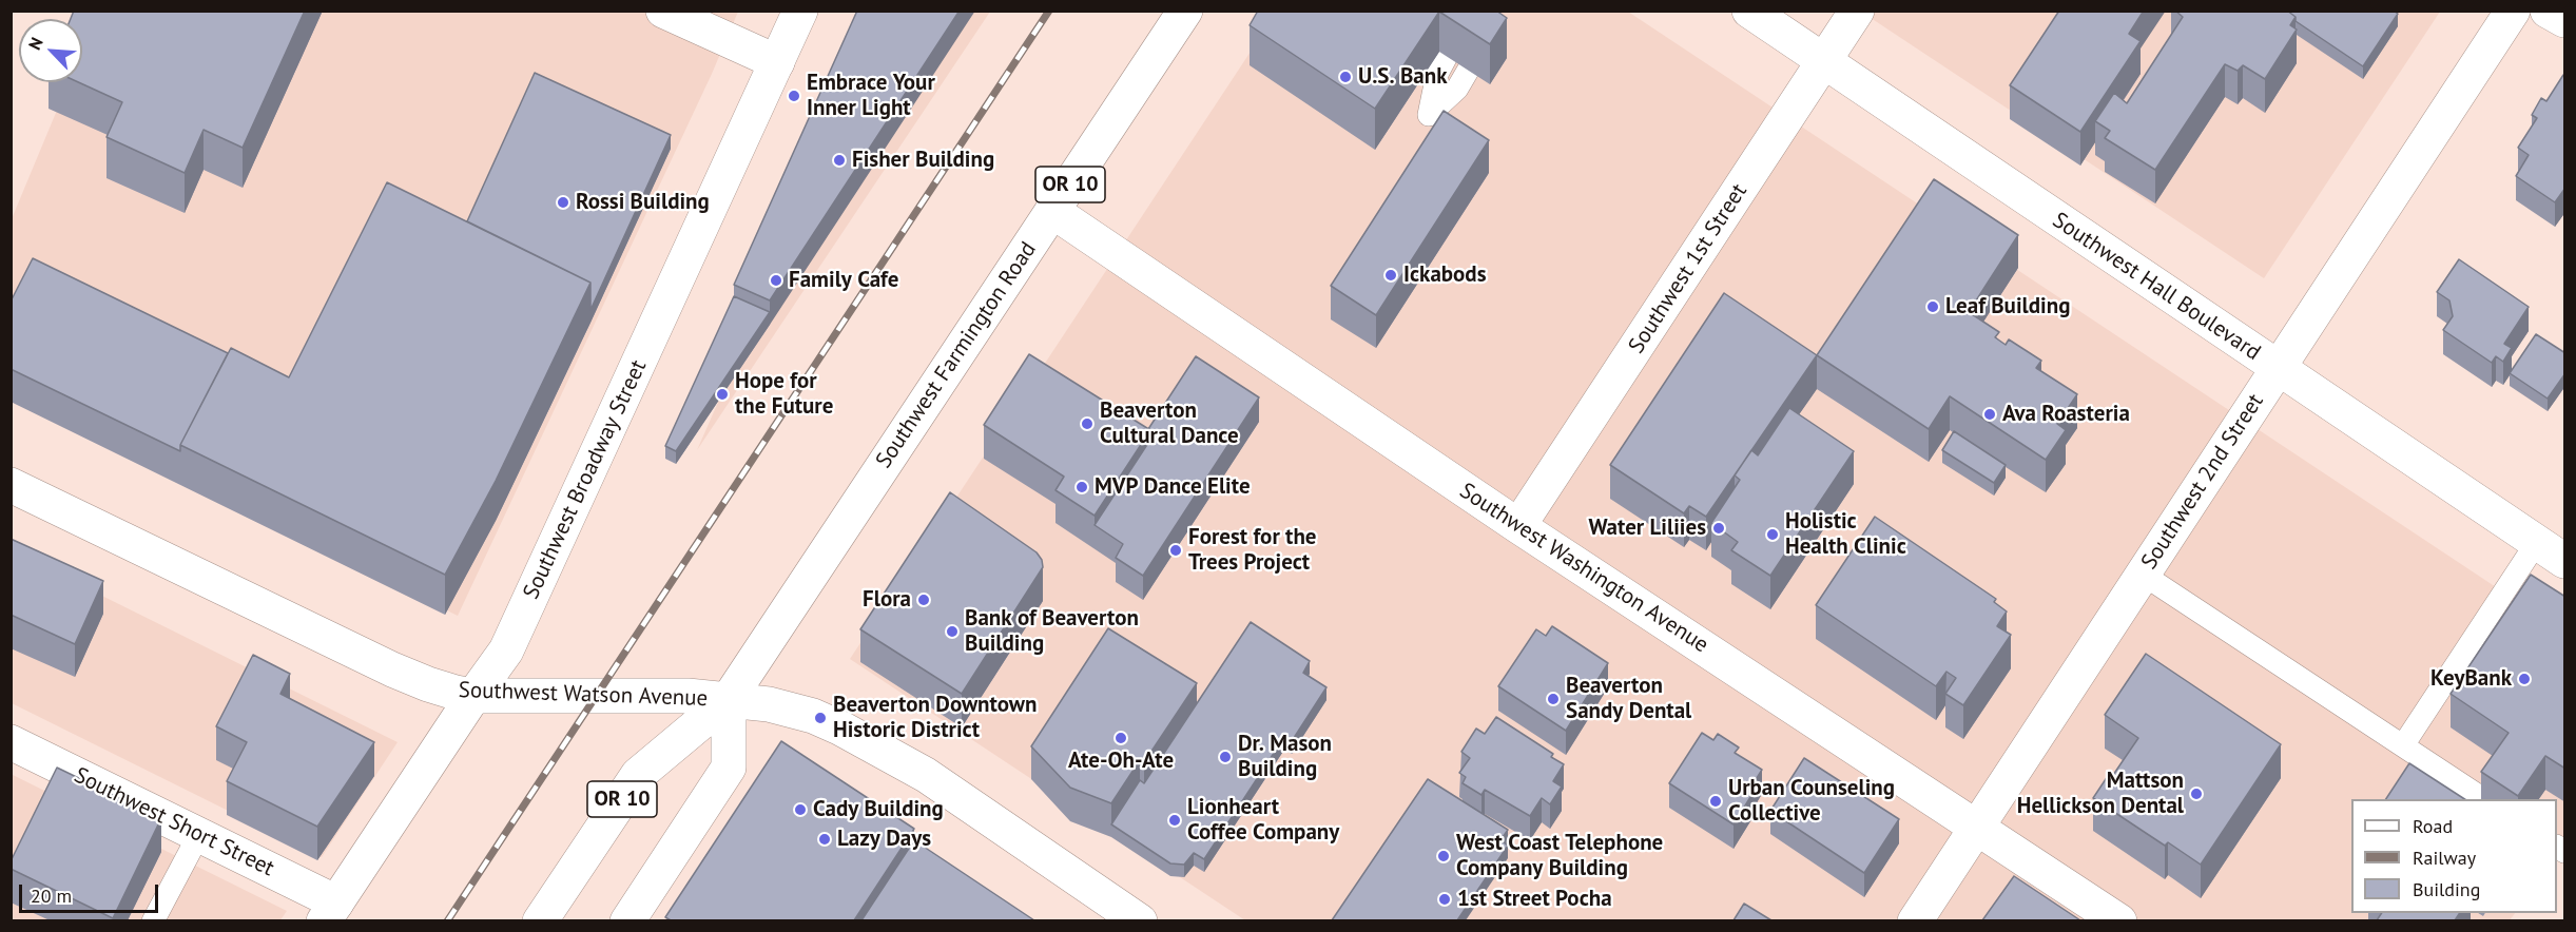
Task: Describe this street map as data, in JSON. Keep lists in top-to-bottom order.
{
  "streets": {
    "street": [
      "OR 10",
      "Southwest 1st Street",
      "Southwest Hall Boulevard",
      "Southwest Farmington Road",
      "Southwest Broadway Street",
      "Southwest 2nd Street",
      "Southwest Washington Avenue",
      "Southwest Watson Avenue",
      "Southwest Short Street"
    ]
  },
  "crossings": [
    ["OR 10", "Southwest Farmington Road"],
    ["OR 10", "Southwest Watson Avenue"],
    ["Southwest 1st Street", "Southwest Hall Boulevard"],
    ["Southwest 1st Street", "Southwest Washington Avenue"],
    ["Southwest Hall Boulevard", "Southwest 2nd Street"],
    ["Southwest Farmington Road", "Southwest Washington Avenue"],
    ["Southwest Farmington Road", "Southwest Watson Avenue"],
    ["Southwest Broadway Street", "Southwest Watson Avenue"],
    ["Southwest Broadway Street", "Southwest Short Street"],
    ["Southwest 2nd Street", "Southwest Washington Avenue"]
  ],
  "places": [
    "U.S. Bank",
    "Embrace Your Inner Light",
    "Fisher Building",
    "Rossi Building",
    "Ickabods",
    "Family Cafe",
    "Leaf Building",
    "Hope for the Future",
    "Ava Roasteria",
    "Beaverton Cultural Dance",
    "MVP Dance Elite",
    "Water Liliies",
    "Holistic Health Clinic",
    "Forest for the Trees Project",
    "Flora",
    "Bank of Beaverton Building",
    "KeyBank",
    "Beaverton Sandy Dental",
    "Beaverton Downtown Historic District",
    "Ate-Oh-Ate",
    "Dr. Mason Building",
    "Mattson Hellickson Dental",
    "Urban Counseling Collective",
    "Cady Building",
    "Lionheart Coffee Company",
    "Lazy Days",
    "West Coast Telephone Company Building",
    "1st Street Pocha"
  ],
  "legend": ["Road", "Railway", "Building"],
  "scale_bar": "20 m",
  "north": "top left"
}
